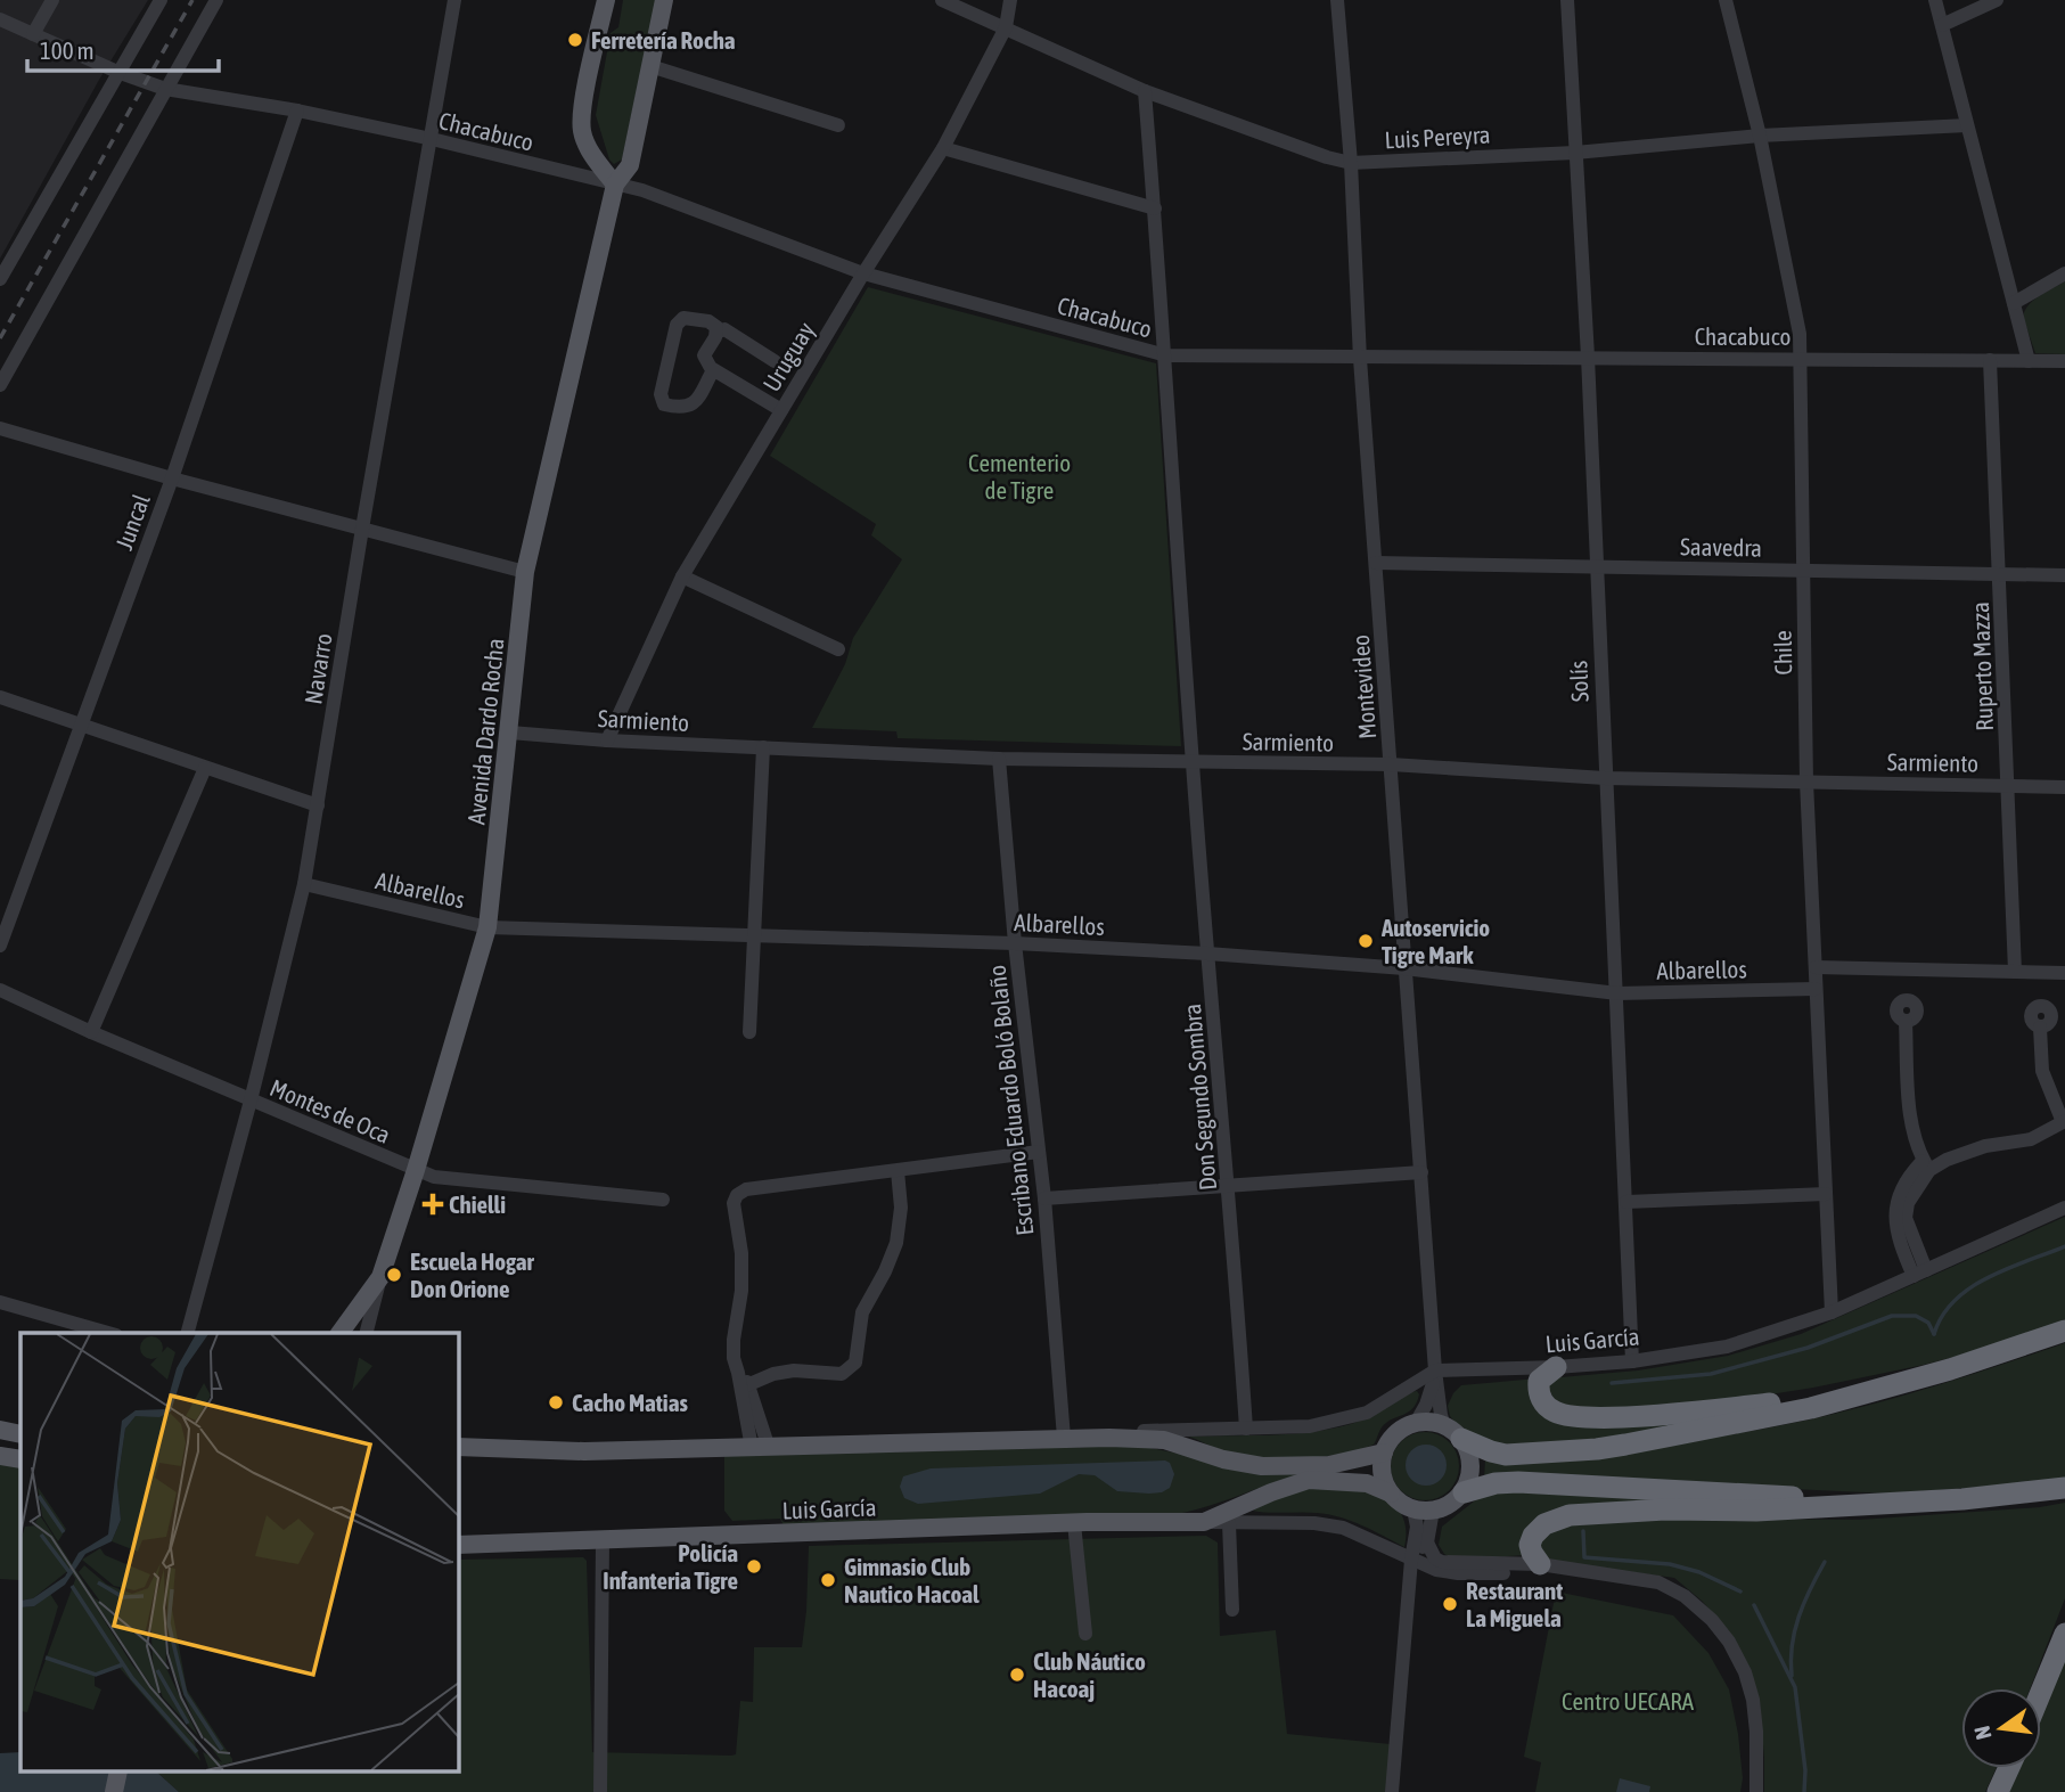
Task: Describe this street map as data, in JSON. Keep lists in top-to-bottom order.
{
  "streets": {
    "main road": ["Avenida Dardo Rocha", "Luis García"],
    "street": [
      "Chacabuco",
      "Luis Pereyra",
      "Uruguay",
      "Juncal",
      "Saavedra",
      "Chile",
      "Ruperto Mazza",
      "Navarro",
      "Solís",
      "Montevideo",
      "Sarmiento",
      "Albarellos",
      "Don Segundo Sombra",
      "Escribano Eduardo Boló Bolaño",
      "Montes de Oca"
    ]
  },
  "crossings": [
    ["Chacabuco", "Uruguay"],
    ["Chacabuco", "Juncal"],
    ["Chacabuco", "Chile"],
    ["Chacabuco", "Ruperto Mazza"],
    ["Chacabuco", "Navarro"],
    ["Chacabuco", "Solís"],
    ["Chacabuco", "Montevideo"],
    ["Chacabuco", "Avenida Dardo Rocha"],
    ["Luis Pereyra", "Uruguay"],
    ["Luis Pereyra", "Chile"],
    ["Luis Pereyra", "Solís"],
    ["Luis Pereyra", "Montevideo"],
    ["Uruguay", "Sarmiento"],
    ["Saavedra", "Chile"],
    ["Saavedra", "Ruperto Mazza"],
    ["Saavedra", "Solís"],
    ["Saavedra", "Montevideo"],
    ["Chile", "Sarmiento"],
    ["Chile", "Albarellos"],
    ["Chile", "Luis García"],
    ["Ruperto Mazza", "Sarmiento"],
    ["Navarro", "Albarellos"],
    ["Navarro", "Montes de Oca"],
    ["Solís", "Sarmiento"],
    ["Solís", "Albarellos"],
    ["Solís", "Luis García"],
    ["Montevideo", "Sarmiento"],
    ["Montevideo", "Albarellos"],
    ["Montevideo", "Luis García"],
    ["Sarmiento", "Avenida Dardo Rocha"],
    ["Sarmiento", "Don Segundo Sombra"],
    ["Sarmiento", "Escribano Eduardo Boló Bolaño"],
    ["Avenida Dardo Rocha", "Albarellos"],
    ["Avenida Dardo Rocha", "Montes de Oca"],
    ["Albarellos", "Don Segundo Sombra"],
    ["Albarellos", "Escribano Eduardo Boló Bolaño"]
  ],
  "parks": ["Cementerio de Tigre", "Centro UECARA"],
  "places": {
    "other": [
      "Ferretería Rocha",
      "Autoservicio Tigre Mark",
      "Escuela Hogar Don Orione",
      "Cacho Matias",
      "Policía Infanteria Tigre",
      "Gimnasio Club Nautico Hacoal",
      "Restaurant La Miguela",
      "Club Náutico Hacoaj"
    ],
    "health": ["Chielli"]
  },
  "scale_bar": "100 m",
  "north": "left"
}
